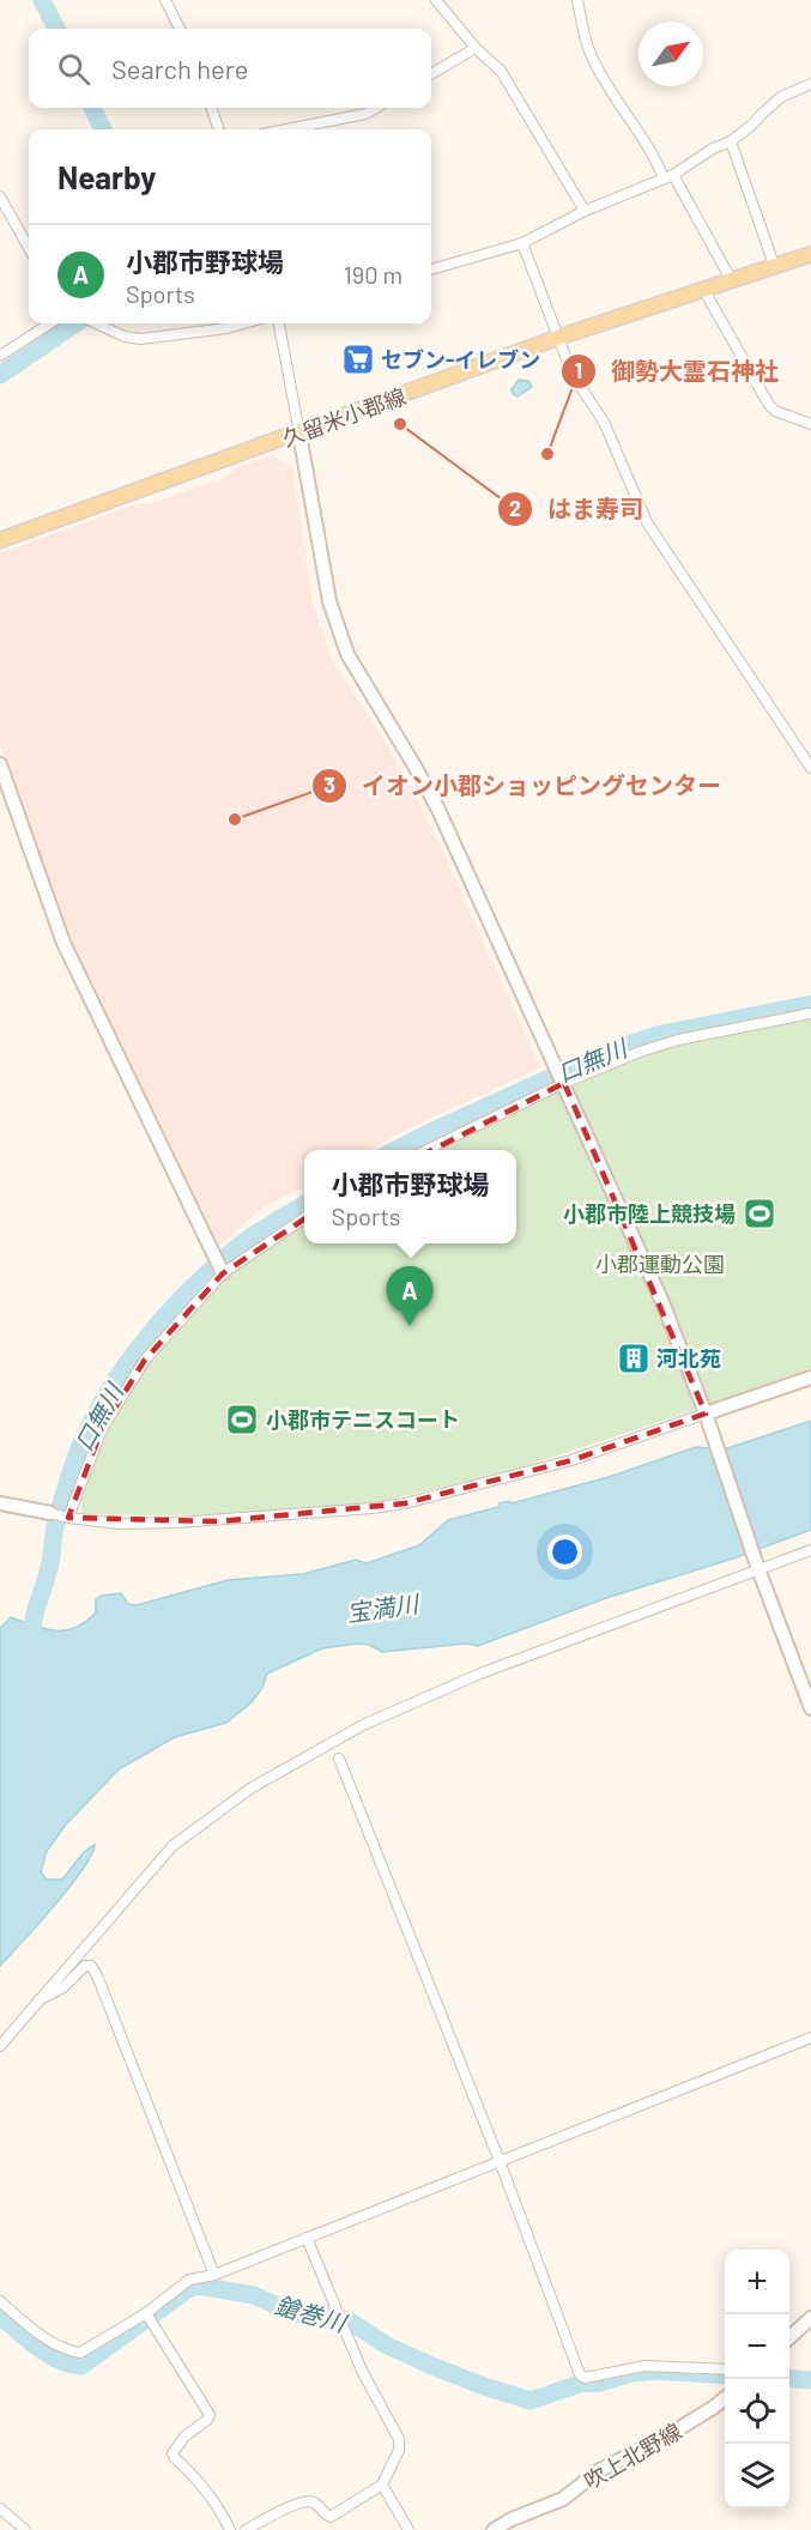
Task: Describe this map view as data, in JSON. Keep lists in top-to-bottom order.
{
  "streets": {
    "main road": ["久留米小郡線"],
    "street": ["吹上北野線"]
  },
  "water": ["口無川", "宝満川", "鎗巻川"],
  "parks": ["小郡運動公園"],
  "places": {
    "supermarket": ["セブン-イレブン"],
    "other": ["はま寿司", "御勢大霊石神社", "イオン小郡ショッピングセンター"],
    "sports": ["小郡市陸上競技場", "小郡市テニスコート"],
    "building": ["河北苑"]
  },
  "north": "top right",
  "page": {
    "search": "Search here",
    "heading": "Nearby",
    "list": [
      {
        "mark": "A",
        "name": "小郡市野球場",
        "note": "Sports",
        "value": "190 m"
      }
    ],
    "popup": ["小郡市野球場", "Sports"],
    "pins": "A",
    "map_buttons": ["+", "−"]
  }
}
